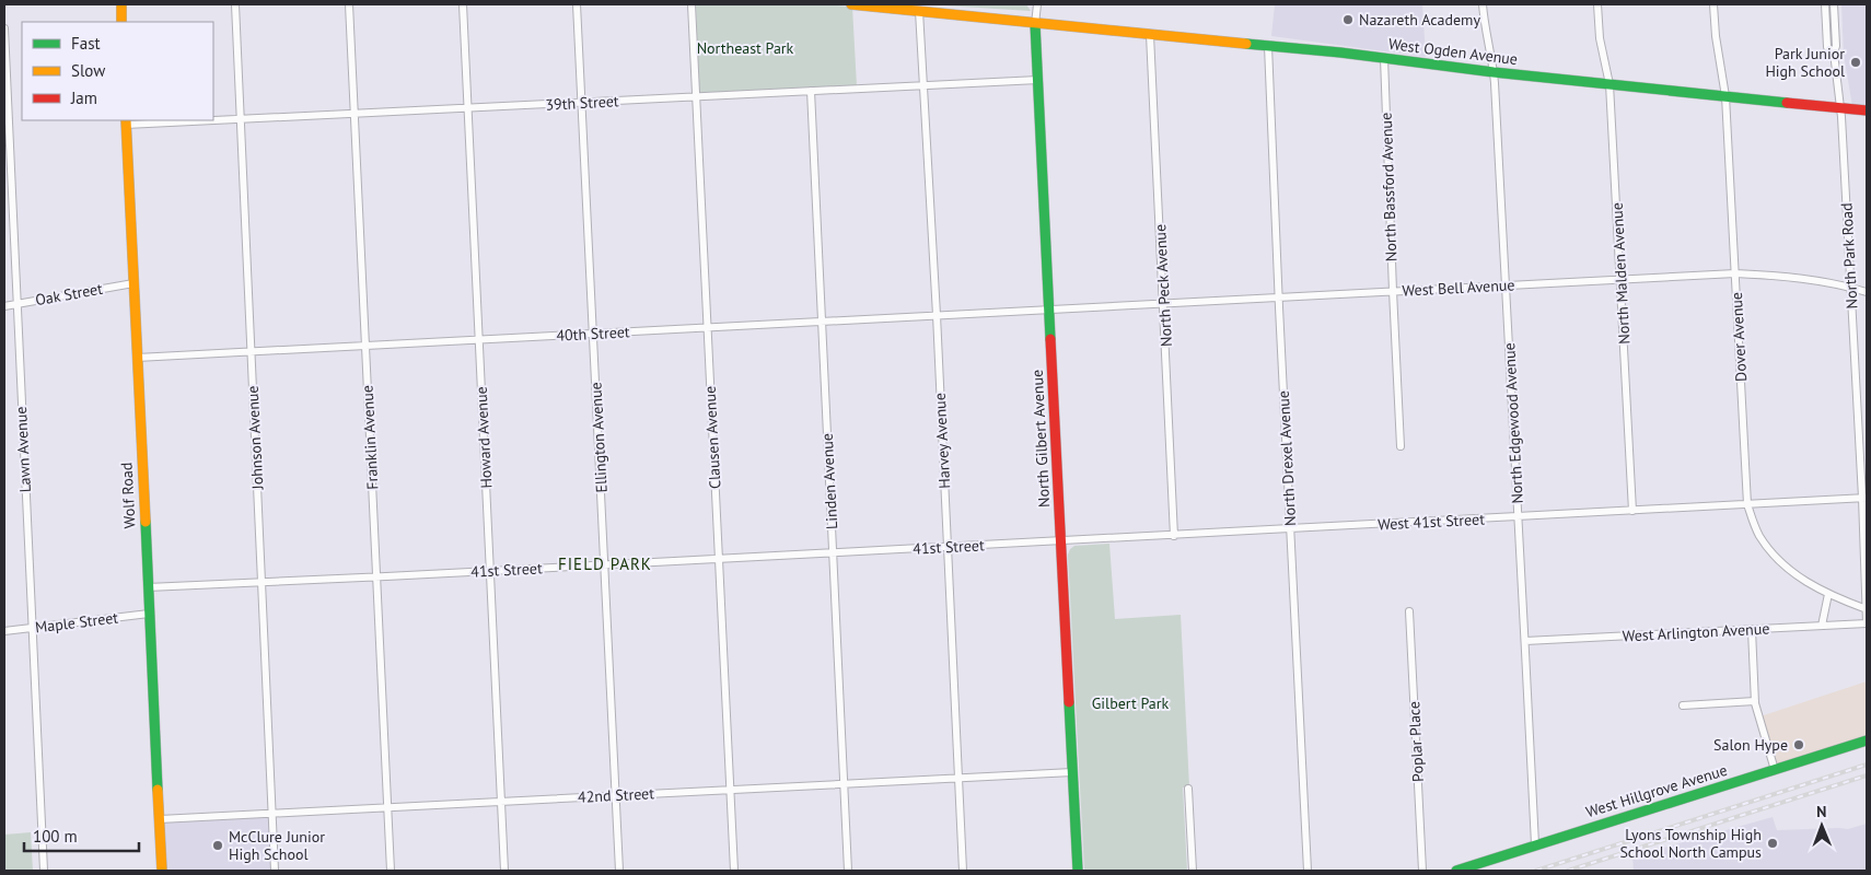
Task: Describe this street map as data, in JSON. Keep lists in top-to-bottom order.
{
  "streets": {
    "main road": [
      "West Ogden Avenue",
      "North Gilbert Avenue",
      "Wolf Road",
      "West Hillgrove Avenue"
    ],
    "street": [
      "39th Street",
      "North Bassford Avenue",
      "North Park Road",
      "North Malden Avenue",
      "North Peck Avenue",
      "West Bell Avenue",
      "Oak Street",
      "40th Street",
      "Dover Avenue",
      "North Edgewood Avenue",
      "Johnson Avenue",
      "Franklin Avenue",
      "Howard Avenue",
      "Ellington Avenue",
      "Clausen Avenue",
      "Harvey Avenue",
      "Lawn Avenue",
      "North Drexel Avenue",
      "Linden Avenue",
      "West 41st Street",
      "41st Street",
      "Maple Street",
      "West Arlington Avenue",
      "Poplar Place",
      "42nd Street"
    ]
  },
  "crossings": [
    ["West Ogden Avenue", "North Bassford Avenue"],
    ["West Ogden Avenue", "North Park Road"],
    ["West Ogden Avenue", "North Malden Avenue"],
    ["West Ogden Avenue", "North Peck Avenue"],
    ["West Ogden Avenue", "Dover Avenue"],
    ["West Ogden Avenue", "North Edgewood Avenue"],
    ["West Ogden Avenue", "North Gilbert Avenue"],
    ["West Ogden Avenue", "Harvey Avenue"],
    ["West Ogden Avenue", "North Drexel Avenue"],
    ["39th Street", "Johnson Avenue"],
    ["39th Street", "Franklin Avenue"],
    ["39th Street", "Howard Avenue"],
    ["39th Street", "Ellington Avenue"],
    ["39th Street", "Clausen Avenue"],
    ["39th Street", "North Gilbert Avenue"],
    ["39th Street", "Harvey Avenue"],
    ["39th Street", "Linden Avenue"],
    ["39th Street", "Wolf Road"],
    ["North Bassford Avenue", "West Bell Avenue"],
    ["North Park Road", "West Bell Avenue"],
    ["North Park Road", "Dover Avenue"],
    ["North Park Road", "West 41st Street"],
    ["North Park Road", "West Arlington Avenue"],
    ["North Malden Avenue", "West Bell Avenue"],
    ["North Malden Avenue", "West 41st Street"],
    ["North Peck Avenue", "West Bell Avenue"],
    ["North Peck Avenue", "West 41st Street"],
    ["West Bell Avenue", "40th Street"],
    ["West Bell Avenue", "Dover Avenue"],
    ["West Bell Avenue", "North Edgewood Avenue"],
    ["West Bell Avenue", "North Gilbert Avenue"],
    ["West Bell Avenue", "North Drexel Avenue"],
    ["Oak Street", "Lawn Avenue"],
    ["Oak Street", "Wolf Road"],
    ["40th Street", "Johnson Avenue"],
    ["40th Street", "Franklin Avenue"],
    ["40th Street", "Howard Avenue"],
    ["40th Street", "Ellington Avenue"],
    ["40th Street", "Clausen Avenue"],
    ["40th Street", "North Gilbert Avenue"],
    ["40th Street", "Harvey Avenue"],
    ["40th Street", "Linden Avenue"],
    ["40th Street", "Wolf Road"],
    ["Dover Avenue", "West 41st Street"],
    ["North Edgewood Avenue", "West 41st Street"],
    ["North Edgewood Avenue", "West Arlington Avenue"],
    ["North Edgewood Avenue", "West Hillgrove Avenue"],
    ["Johnson Avenue", "41st Street"],
    ["Johnson Avenue", "42nd Street"],
    ["Franklin Avenue", "41st Street"],
    ["Franklin Avenue", "42nd Street"],
    ["Howard Avenue", "41st Street"],
    ["Howard Avenue", "42nd Street"],
    ["Ellington Avenue", "41st Street"],
    ["Ellington Avenue", "42nd Street"],
    ["Clausen Avenue", "41st Street"],
    ["Clausen Avenue", "42nd Street"],
    ["North Gilbert Avenue", "West 41st Street"],
    ["North Gilbert Avenue", "41st Street"],
    ["North Gilbert Avenue", "42nd Street"],
    ["Harvey Avenue", "41st Street"],
    ["Harvey Avenue", "42nd Street"],
    ["Lawn Avenue", "Maple Street"],
    ["North Drexel Avenue", "West 41st Street"],
    ["Linden Avenue", "41st Street"],
    ["Linden Avenue", "42nd Street"],
    ["Wolf Road", "41st Street"],
    ["Wolf Road", "Maple Street"],
    ["Wolf Road", "42nd Street"],
    ["West 41st Street", "41st Street"]
  ],
  "districts": ["FIELD PARK"],
  "parks": ["Northeast Park", "Gilbert Park"],
  "places": [
    "Nazareth Academy",
    "Park Junior High School",
    "Salon Hype",
    "Lyons Township High School North Campus",
    "McClure Junior High School"
  ],
  "legend": ["Fast", "Slow", "Jam"],
  "scale_bar": "100 m",
  "north": "top"
}
